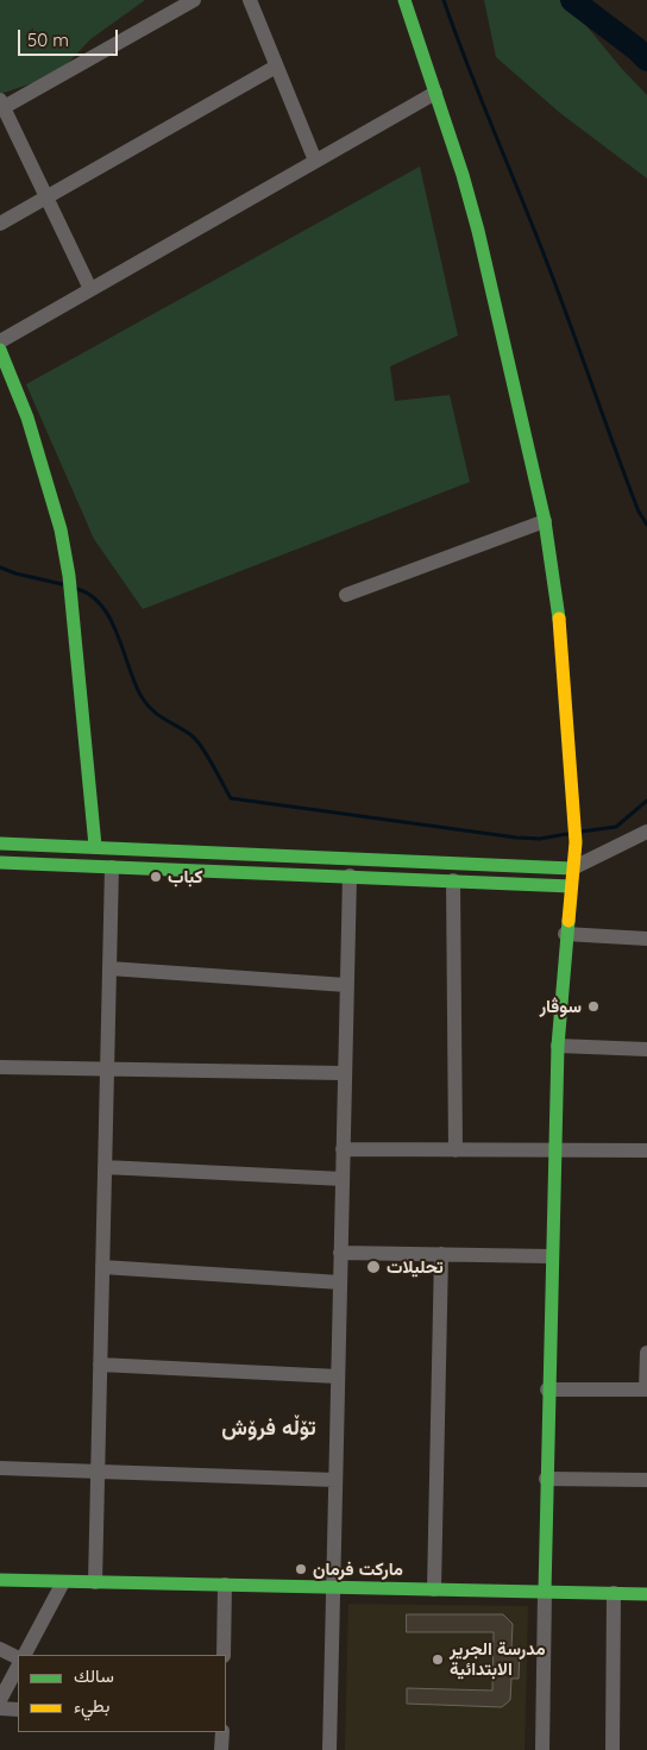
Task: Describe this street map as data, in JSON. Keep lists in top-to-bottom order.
{
  "districts": ["تۆڵە فرۆش"],
  "places": [
    "كباب",
    "سوڤار",
    "تحلیلات",
    "مارکت فرمان",
    "مدرسة الجرير الابتدائية"
  ],
  "legend": ["سالك", "بطيء"],
  "scale_bar": "50 m"
}
